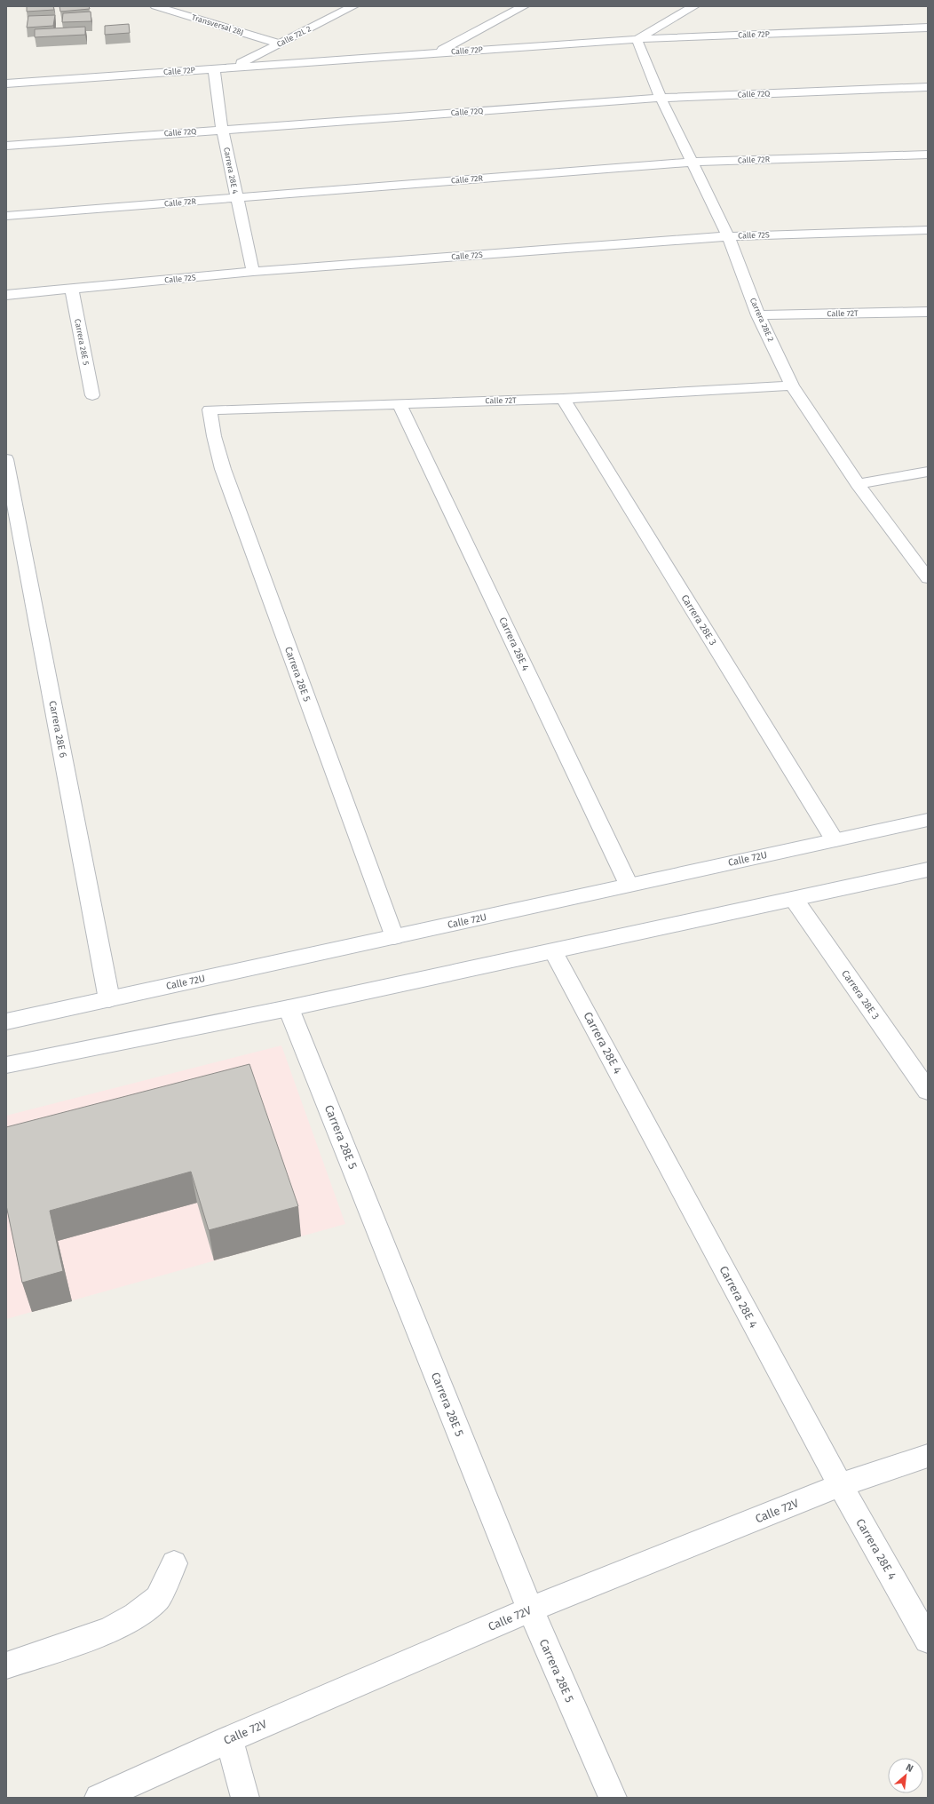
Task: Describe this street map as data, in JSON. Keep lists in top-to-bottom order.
{
  "streets": {
    "street": [
      "Transversal 28J",
      "Calle 72P",
      "Calle 72L 2",
      "Calle 72Q",
      "Calle 72R",
      "Carrera 28E 4",
      "Calle 72S",
      "Calle 72T",
      "Carrera 28E 2",
      "Carrera 28E 5",
      "Carrera 28E 3",
      "Carrera 28E 6",
      "Calle 72U",
      "Calle 72V"
    ]
  },
  "crossings": [
    ["Transversal 28J", "Calle 72L 2"],
    ["Calle 72P", "Calle 72L 2"],
    ["Calle 72P", "Carrera 28E 4"],
    ["Calle 72P", "Carrera 28E 2"],
    ["Calle 72Q", "Carrera 28E 4"],
    ["Calle 72Q", "Carrera 28E 2"],
    ["Calle 72R", "Carrera 28E 4"],
    ["Calle 72R", "Carrera 28E 2"],
    ["Carrera 28E 4", "Calle 72S"],
    ["Carrera 28E 4", "Calle 72T"],
    ["Carrera 28E 4", "Calle 72U"],
    ["Carrera 28E 4", "Calle 72V"],
    ["Calle 72S", "Carrera 28E 2"],
    ["Calle 72S", "Carrera 28E 5"],
    ["Calle 72T", "Carrera 28E 2"],
    ["Calle 72T", "Carrera 28E 5"],
    ["Calle 72T", "Carrera 28E 3"],
    ["Carrera 28E 5", "Calle 72U"],
    ["Carrera 28E 5", "Calle 72V"],
    ["Carrera 28E 3", "Calle 72U"],
    ["Carrera 28E 6", "Calle 72U"]
  ],
  "north": "top right"
}
